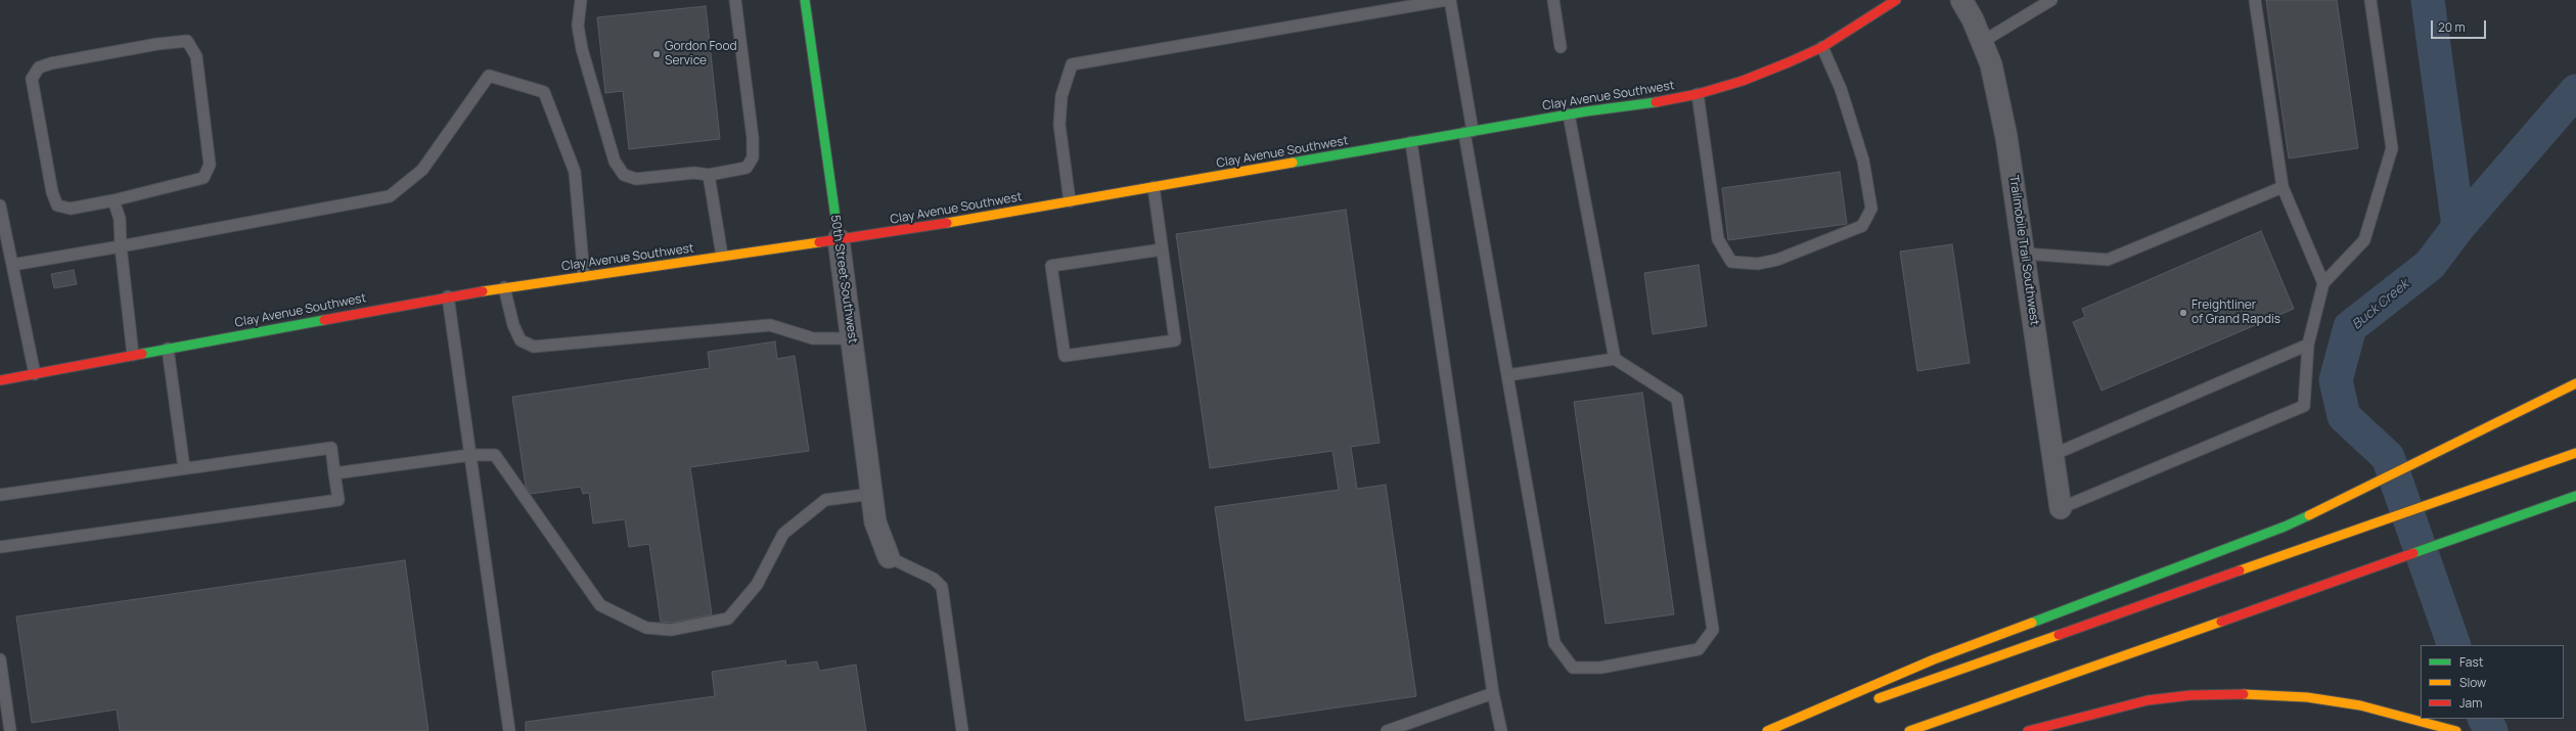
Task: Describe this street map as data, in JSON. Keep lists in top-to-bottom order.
{
  "streets": {
    "main road": ["Clay Avenue Southwest", "50th Street Southwest"],
    "street": ["Trailmobile Trail Southwest"]
  },
  "crossings": [
    ["Clay Avenue Southwest", "50th Street Southwest"]
  ],
  "water": ["Buck Creek"],
  "places": ["Gordon Food Service", "Freightliner of Grand Rapdis"],
  "legend": ["Fast", "Slow", "Jam"],
  "scale_bar": "20 m"
}
